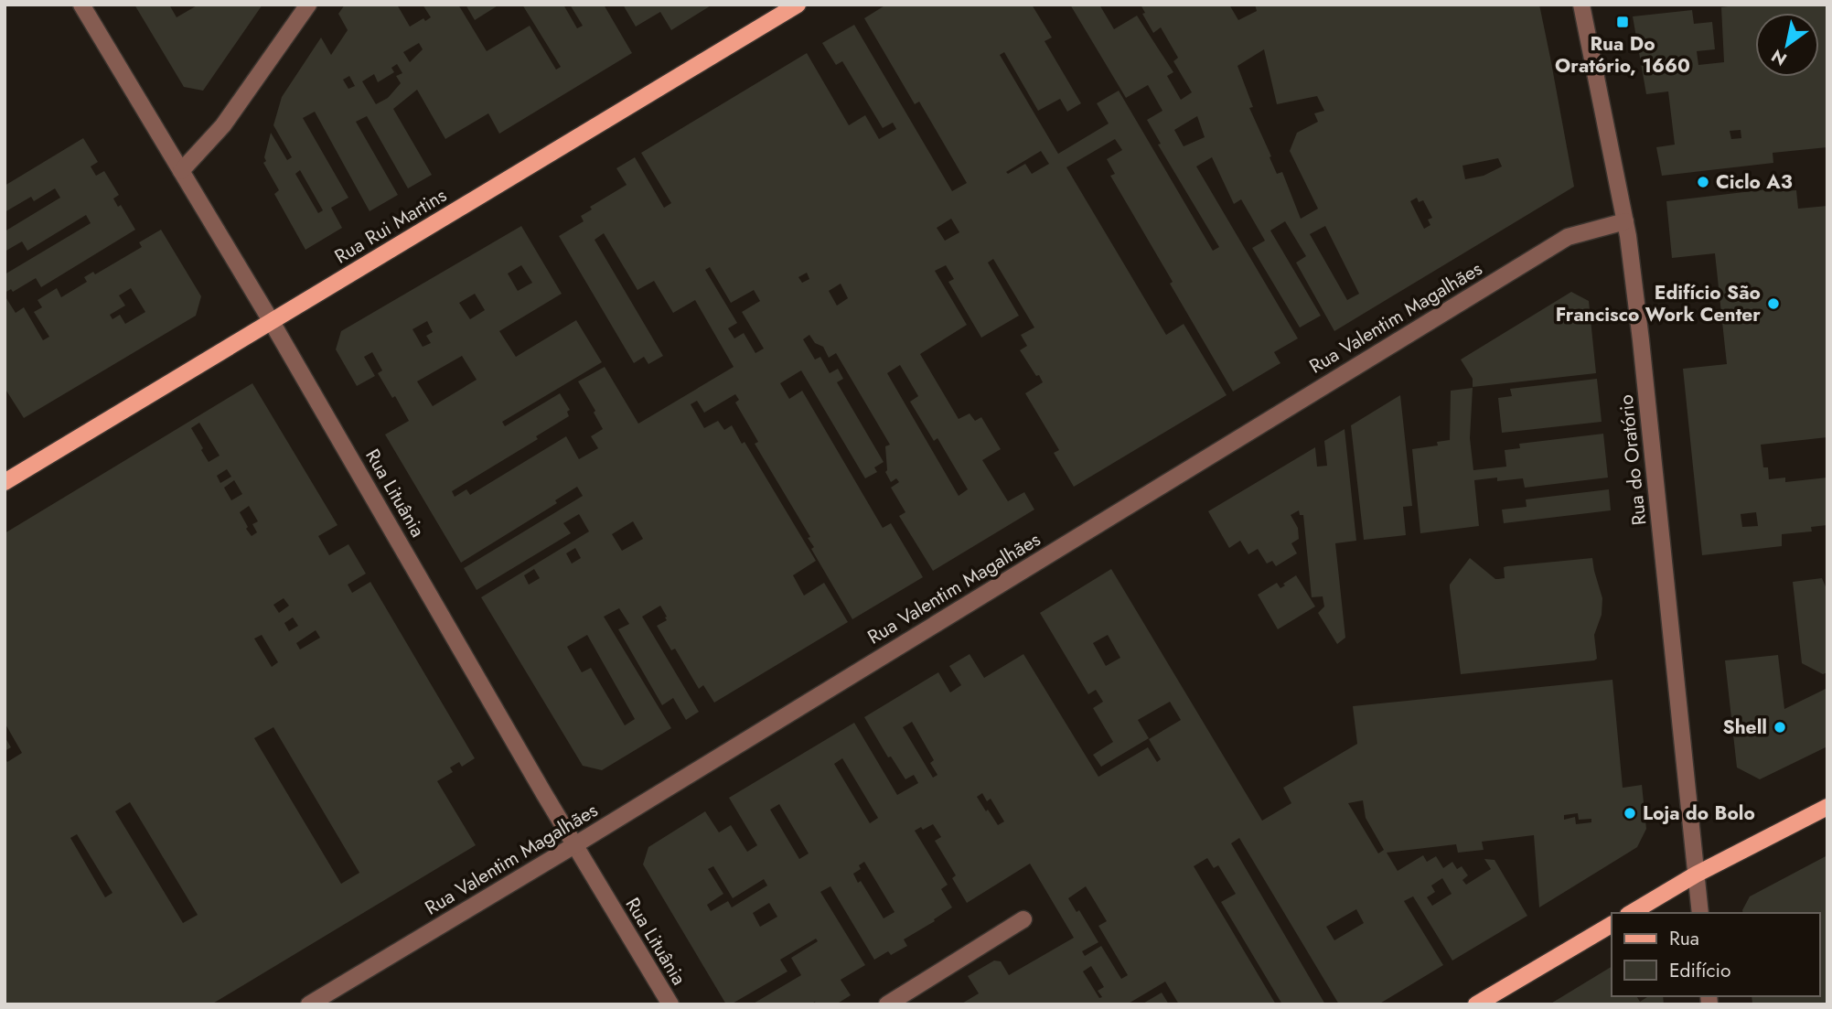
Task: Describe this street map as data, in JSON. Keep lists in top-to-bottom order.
{
  "streets": {
    "main road": ["Rua Rui Martins"],
    "street": ["Rua Valentim Magalhães", "Rua do Oratório", "Rua Lituânia"]
  },
  "crossings": [
    ["Rua Rui Martins", "Rua Lituânia"],
    ["Rua Valentim Magalhães", "Rua do Oratório"],
    ["Rua Valentim Magalhães", "Rua Lituânia"]
  ],
  "places": {
    "transit": ["Rua Do Oratório, 1660"],
    "other": [
      "Ciclo A3",
      "Edifício São Francisco Work Center",
      "Shell",
      "Loja do Bolo"
    ]
  },
  "legend": ["Rua", "Edifício"],
  "north": "bottom left"
}
